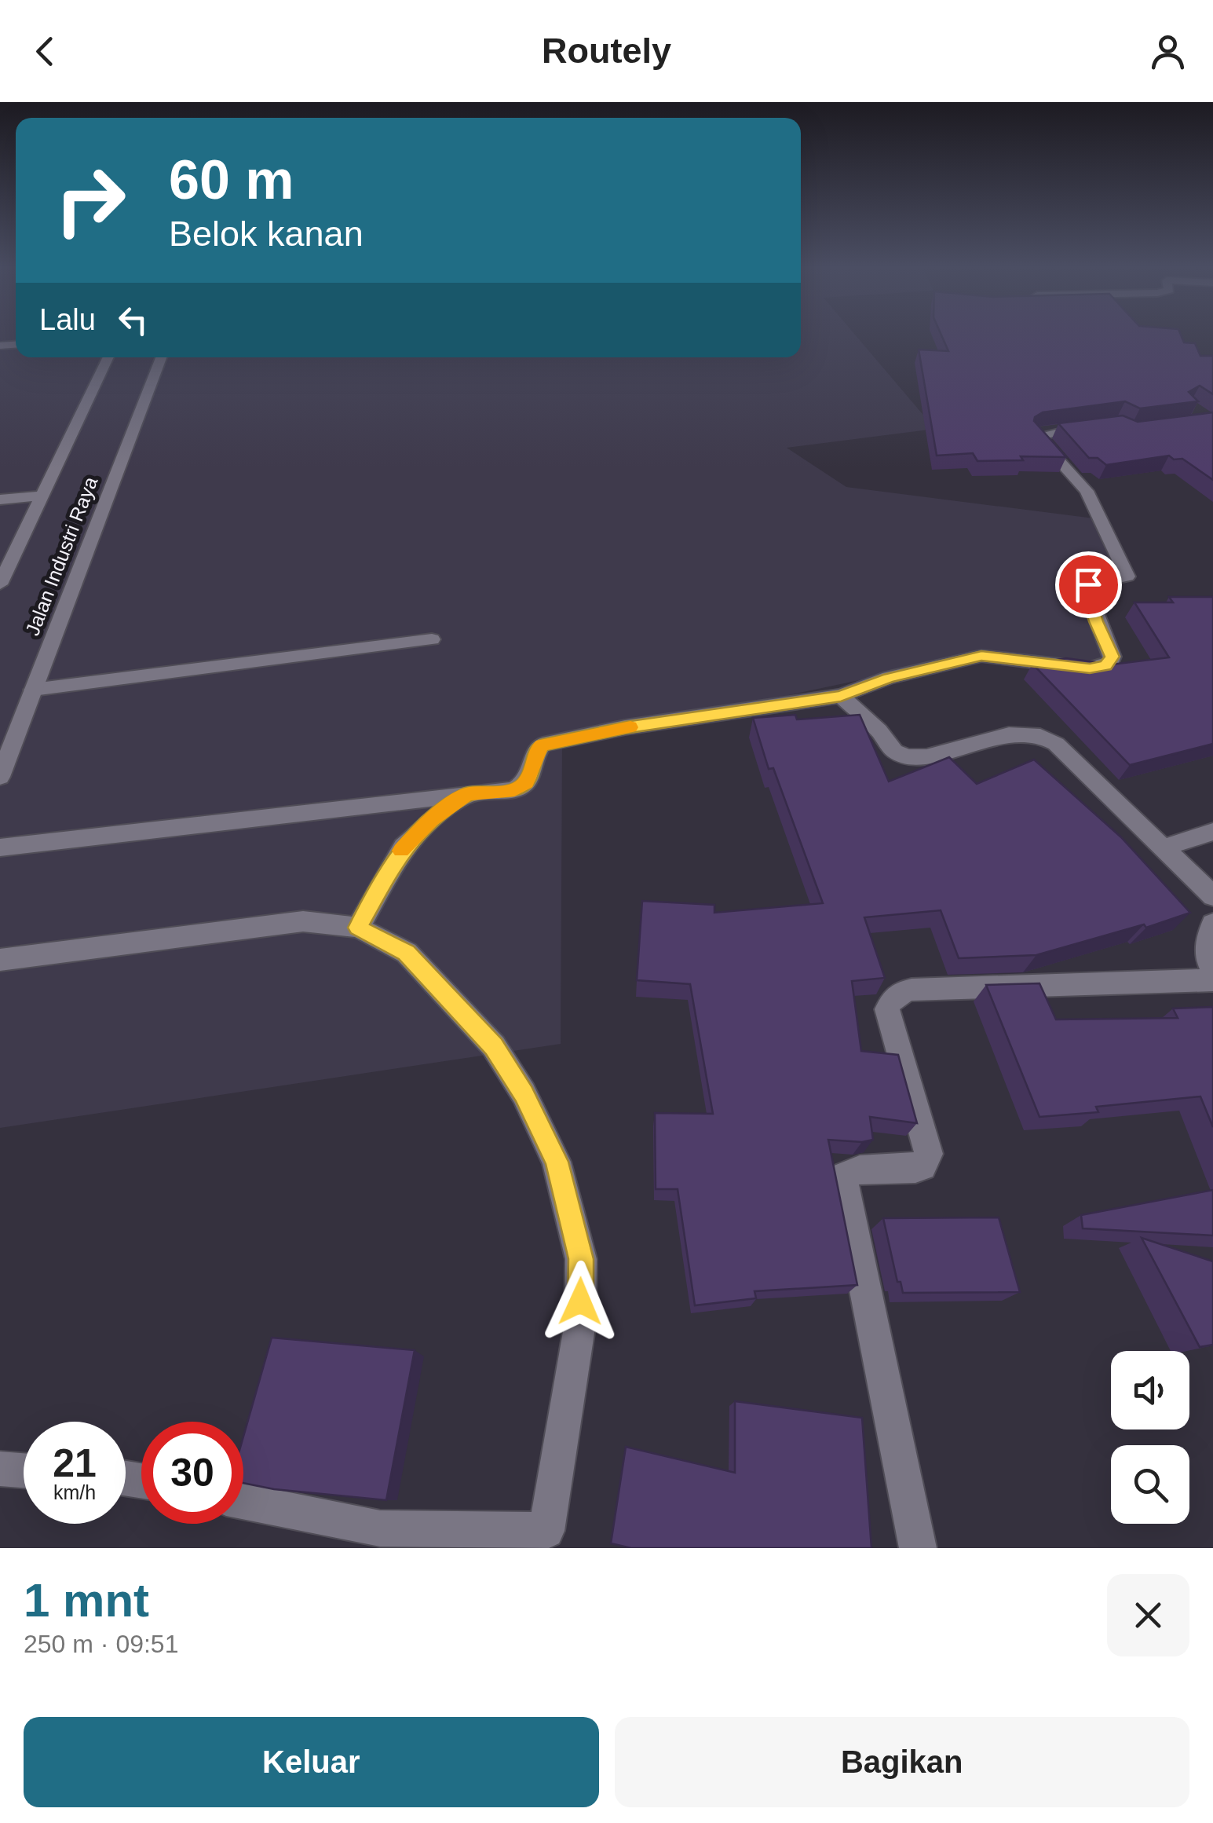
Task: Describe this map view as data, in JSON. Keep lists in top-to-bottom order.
{
  "streets": {
    "street": ["Jalan Industri Raya"]
  },
  "page": {
    "header": "Routely",
    "turn": ["60 m", "Belok kanan"],
    "then": "Lalu",
    "speed": "21 km/h",
    "limit": "30",
    "heading": ["1 mnt", "250 m · 09:51"],
    "buttons": ["Keluar", "Bagikan"]
  }
}
